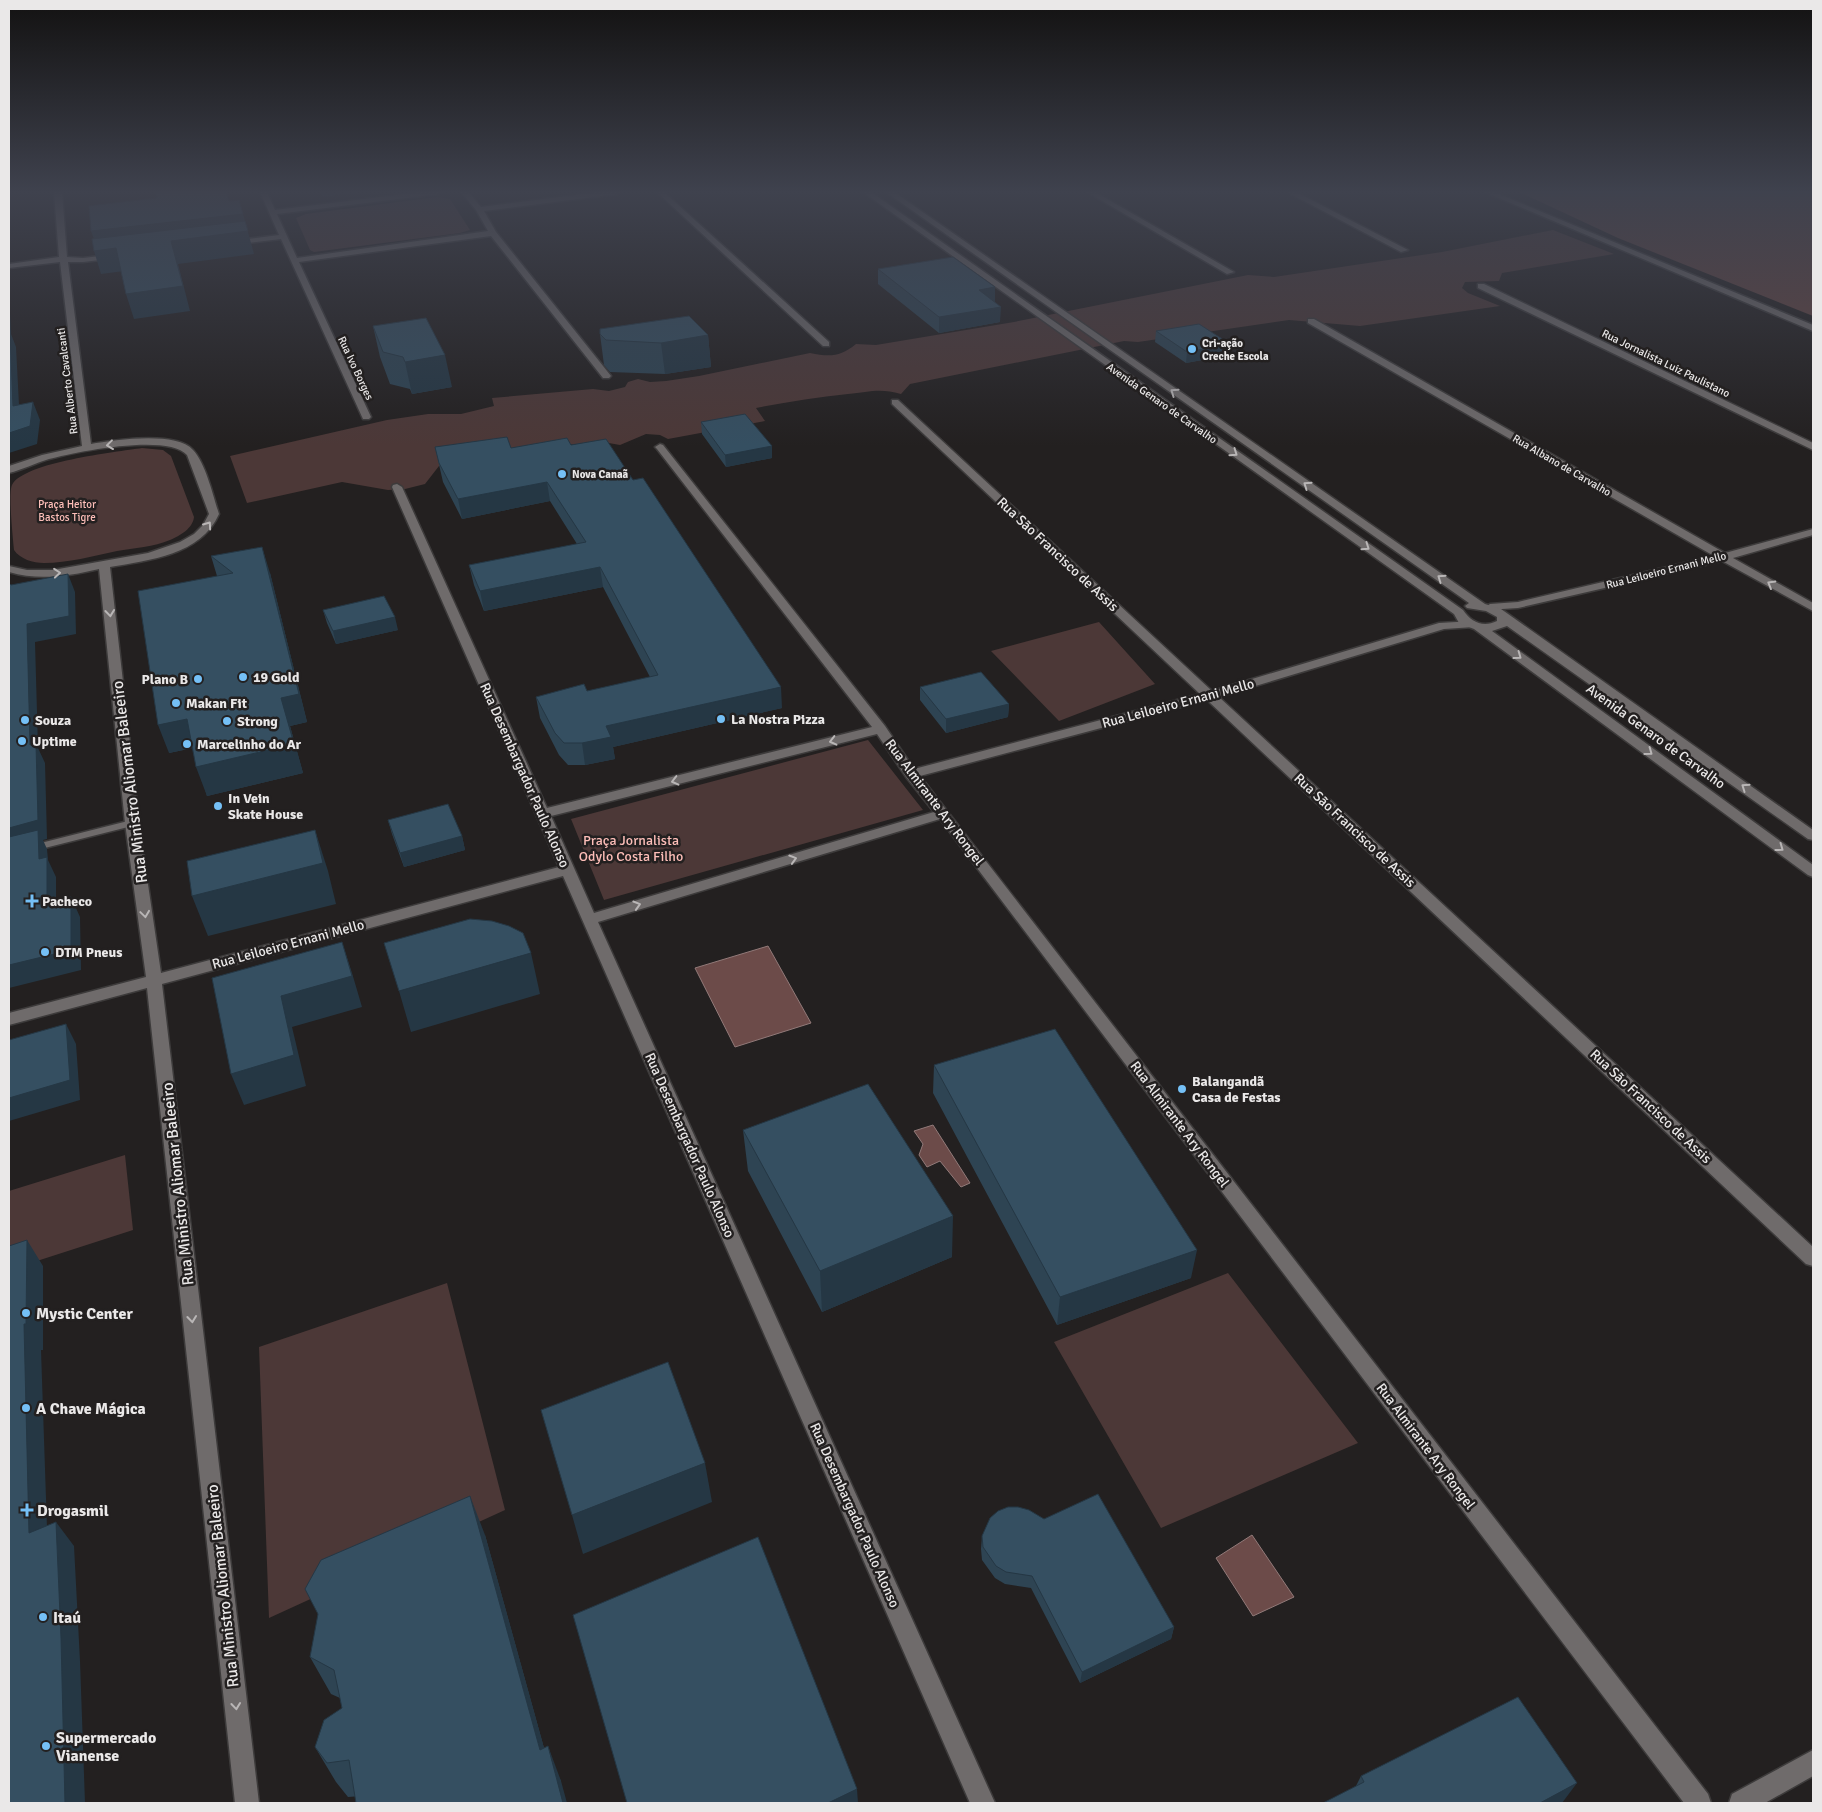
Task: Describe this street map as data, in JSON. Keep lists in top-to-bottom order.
{
  "streets": {
    "street": [
      "Rua Jornalista Luiz Paulistano",
      "Rua Ivo Borges",
      "Rua Alberto Cavalcanti",
      "Avenida Genaro de Carvalho",
      "Rua Albano de Carvalho",
      "Rua São Francisco de Assis",
      "Rua Leiloeiro Ernani Mello",
      "Rua Desembargador Paulo Alonso",
      "Rua Ministro Aliomar Baleeiro",
      "Rua Almirante Ary Rongel"
    ]
  },
  "crossings": [
    ["Rua Albano de Carvalho", "Rua Leiloeiro Ernani Mello"],
    ["Rua São Francisco de Assis", "Rua Leiloeiro Ernani Mello"],
    ["Rua Leiloeiro Ernani Mello", "Rua Desembargador Paulo Alonso"],
    ["Rua Leiloeiro Ernani Mello", "Rua Ministro Aliomar Baleeiro"],
    ["Rua Leiloeiro Ernani Mello", "Rua Almirante Ary Rongel"]
  ],
  "one_way": ["Rua Ministro Aliomar Baleeiro"],
  "parks": ["Praça Heitor Bastos Tigre", "Praça Jornalista Odylo Costa Filho"],
  "places": {
    "other": [
      "Cri-ação Creche Escola",
      "Nova Canaã",
      "19 Gold",
      "Plano B",
      "Makan Fit",
      "La Nostra Pizza",
      "Souza",
      "Strong",
      "Uptime",
      "Marcelinho do Ar",
      "In Vein Skate House",
      "DTM Pneus",
      "Balangandã Casa de Festas",
      "Mystic Center",
      "A Chave Mágica",
      "Itaú",
      "Supermercado Vianense"
    ],
    "health": ["Pacheco", "Drogasmil"]
  }
}
